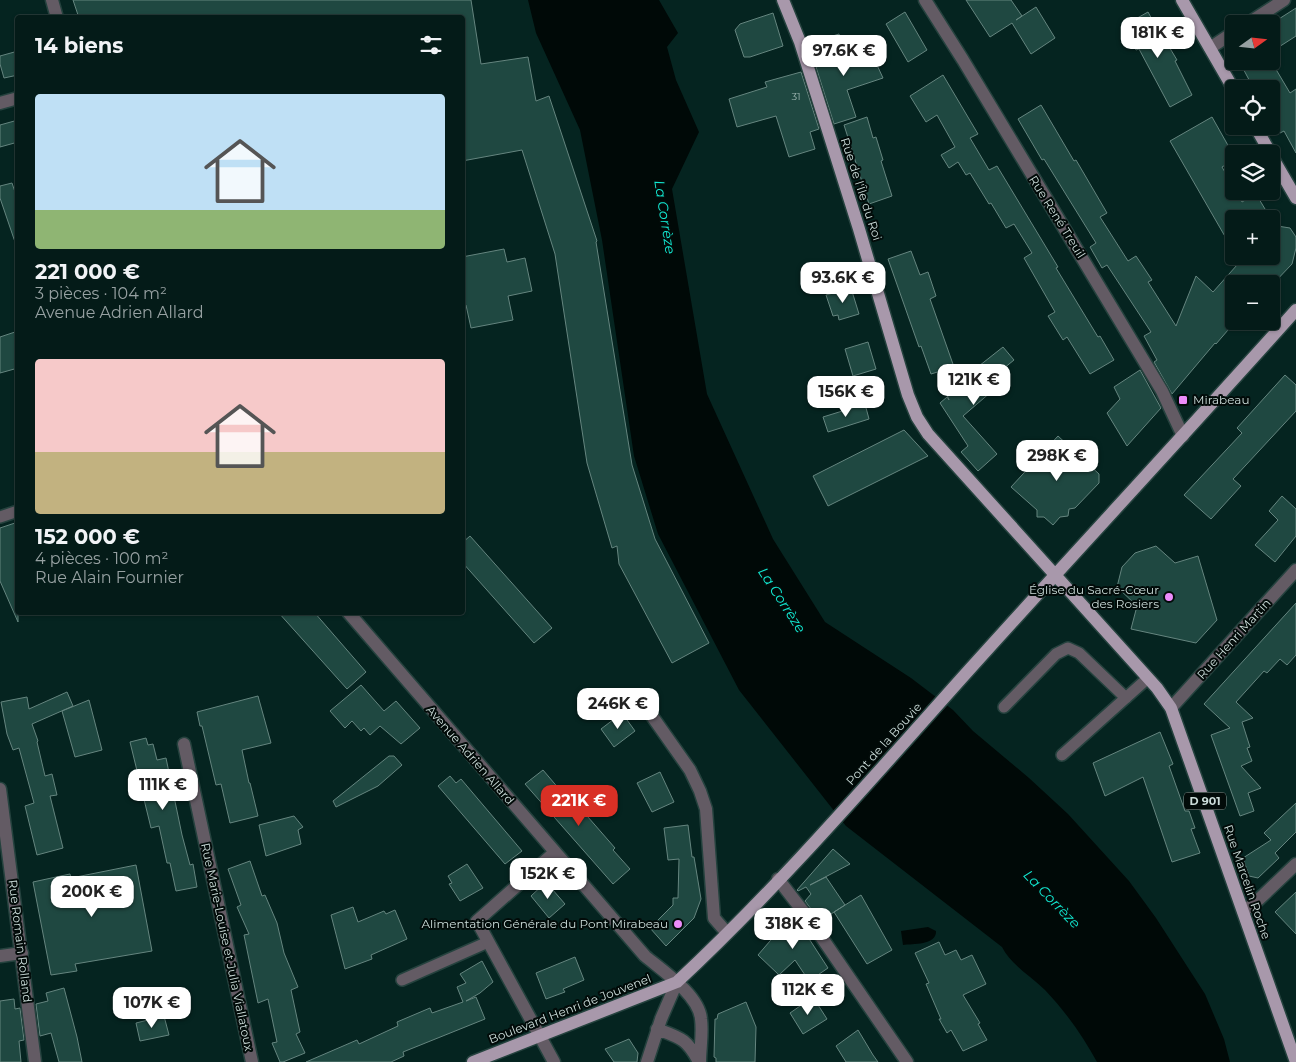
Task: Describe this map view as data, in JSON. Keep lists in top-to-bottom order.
{
  "streets": {
    "main road": [
      "Rue de l'Île du Roi",
      "Pont de la Bouvie",
      "D 901",
      "Rue Marcelin Roche",
      "Boulevard Henri de Jouvenel"
    ],
    "street": [
      "Rue René Treuil",
      "Rue Henri Martin",
      "Avenue Adrien Allard",
      "Rue Romain Rolland",
      "Rue Marie-Louise et Julia Viallatoux"
    ]
  },
  "crossings": [
    ["Rue de l'Île du Roi", "Pont de la Bouvie"],
    ["Rue de l'Île du Roi", "Rue Marcelin Roche"],
    ["Rue René Treuil", "Pont de la Bouvie"],
    ["Rue Henri Martin", "Rue Marcelin Roche"],
    ["Pont de la Bouvie", "Avenue Adrien Allard"],
    ["Pont de la Bouvie", "Rue Marcelin Roche"],
    ["Pont de la Bouvie", "Boulevard Henri de Jouvenel"],
    ["Avenue Adrien Allard", "Boulevard Henri de Jouvenel"]
  ],
  "water": ["La Corrèze"],
  "places": {
    "transit": ["Mirabeau"],
    "other": ["Église du Sacré-Cœur des Rosiers", "Alimentation Générale du Pont Mirabeau"]
  },
  "house_numbers": ["31"],
  "north": "right",
  "page": {
    "map_buttons": ["+", "−"],
    "heading": "14 biens",
    "price": [
      "181K €",
      "97.6K €",
      "93.6K €",
      "121K €",
      "156K €",
      "298K €",
      "246K €",
      "111K €",
      "221K €",
      "152K €",
      "200K €",
      "318K €",
      "112K €",
      "107K €"
    ],
    "list": [
      {
        "name": "221 000 €",
        "note": "3 pièces · 104 m² · Avenue Adrien Allard"
      },
      {
        "name": "152 000 €",
        "note": "4 pièces · 100 m² · Rue Alain Fournier"
      }
    ]
  }
}
